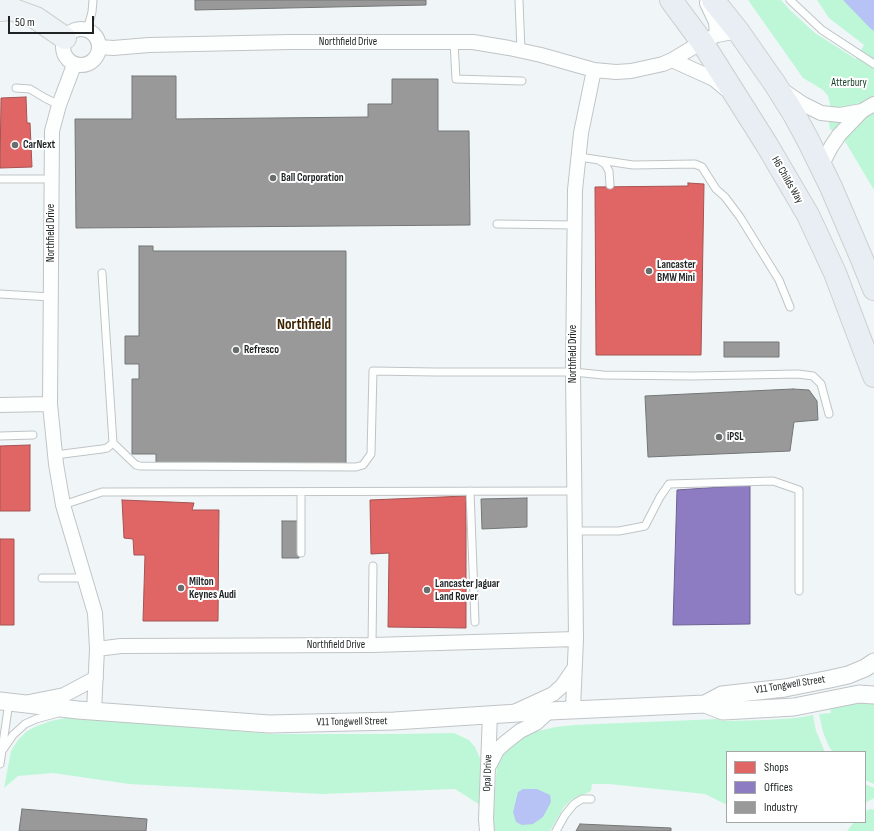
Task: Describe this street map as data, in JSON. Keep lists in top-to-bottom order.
{
  "streets": {
    "highway": ["H6 Childs Way"],
    "street": ["Northfield Drive", "V11 Tongwell Street", "Opal Drive"]
  },
  "crossings": [
    ["Northfield Drive", "H6 Childs Way"],
    ["Northfield Drive", "V11 Tongwell Street"],
    ["V11 Tongwell Street", "Opal Drive"]
  ],
  "districts": ["Northfield"],
  "parks": ["Atterbury"],
  "places": [
    "CarNext",
    "Ball Corporation",
    "Lancaster BMW Mini",
    "Refresco",
    "iPSL",
    "Milton Keynes Audi",
    "Lancaster Jaguar Land Rover"
  ],
  "legend": ["Shops", "Offices", "Industry"],
  "scale_bar": "50 m"
}
